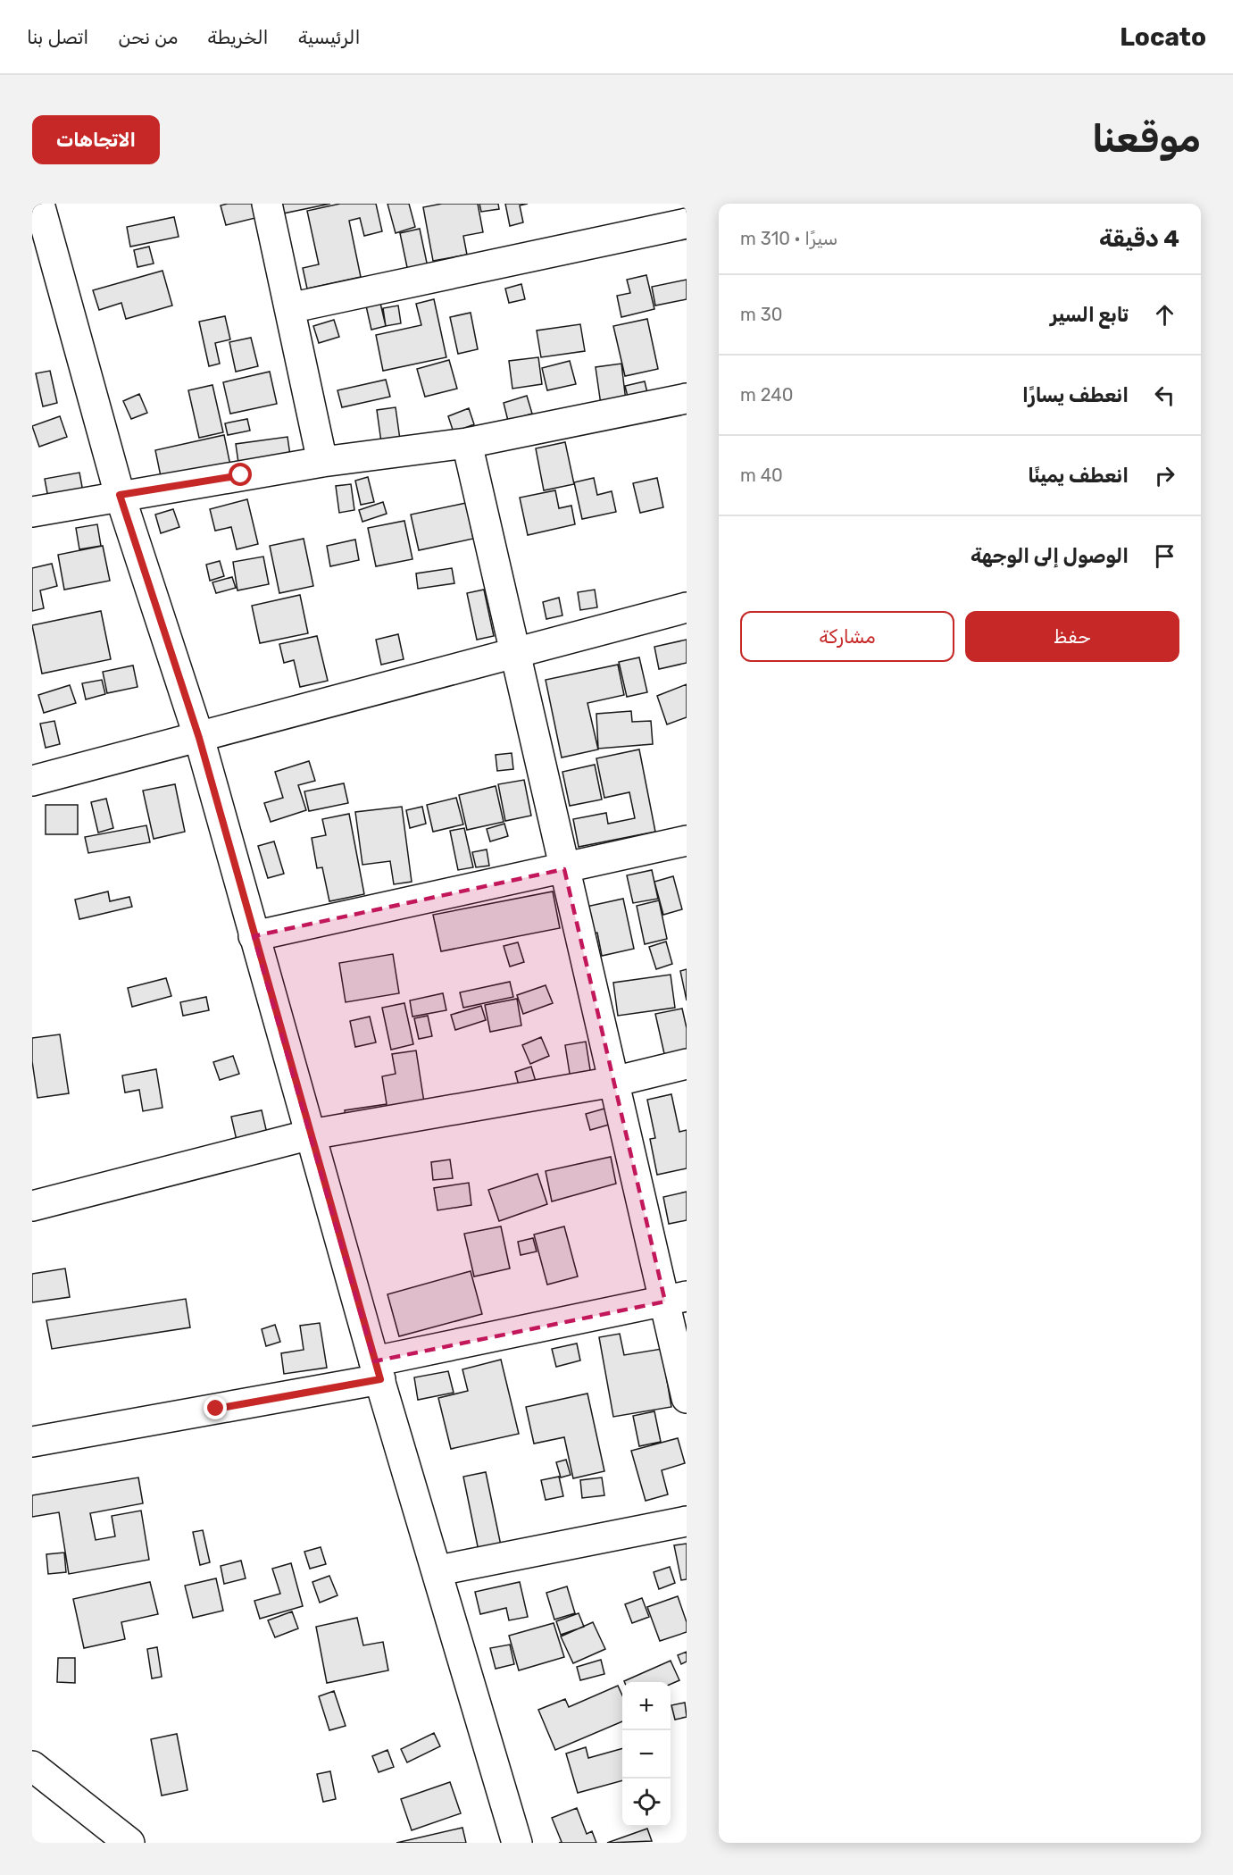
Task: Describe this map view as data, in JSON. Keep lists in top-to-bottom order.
{
  "page": {
    "header": "Locato",
    "nav": [
      "الرئيسية",
      "الخريطة",
      "من نحن",
      "اتصل بنا"
    ],
    "buttons": [
      "الاتجاهات",
      ["حفظ", "مشاركة"]
    ],
    "title": "موقعنا",
    "heading": ["4 دقيقة", "سيرًا · 310 m"],
    "list": [
      ["تابع السير", "30 m"],
      ["انعطف يسارًا", "240 m"],
      ["انعطف يمينًا", "40 m"],
      "الوصول إلى الوجهة"
    ],
    "map_buttons": ["+", "−"]
  }
}
